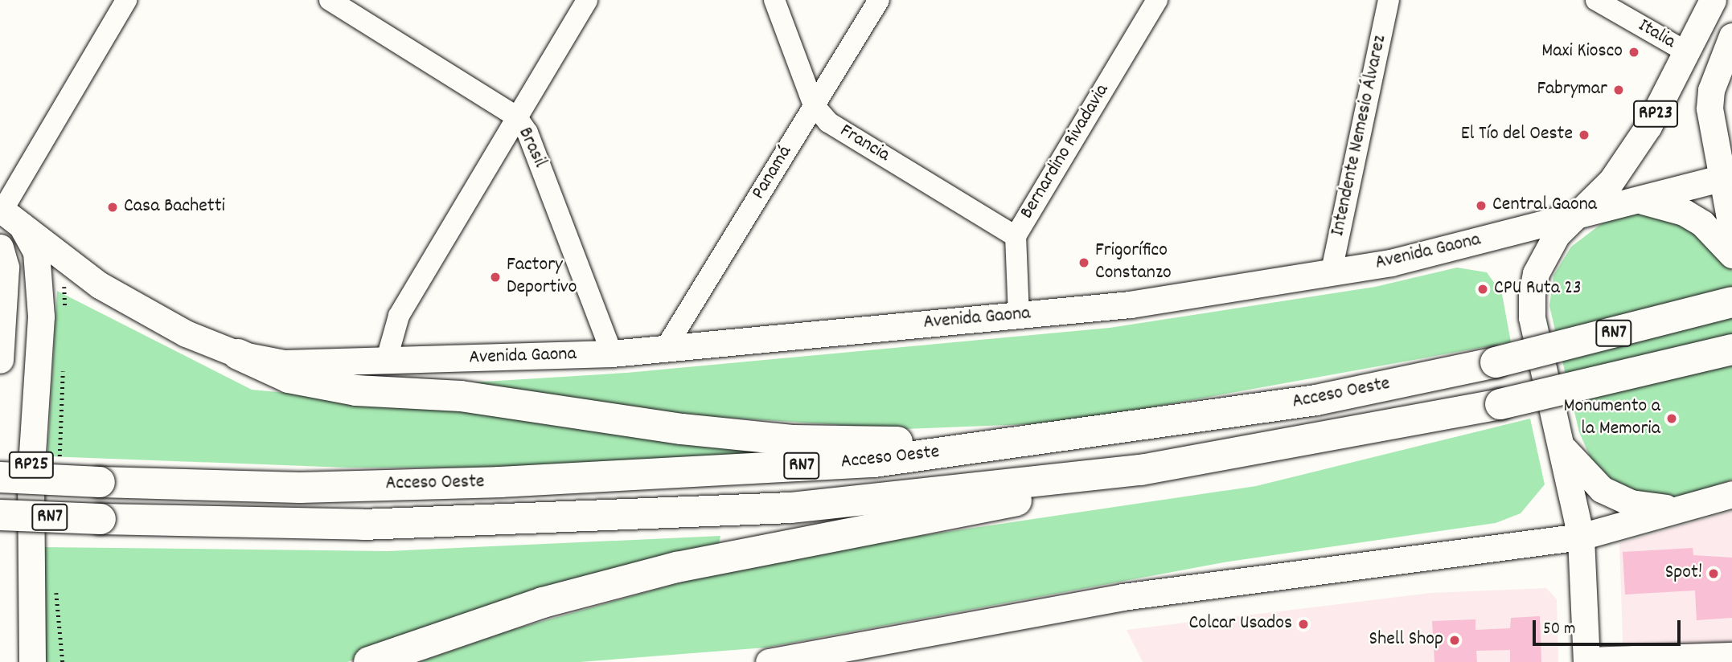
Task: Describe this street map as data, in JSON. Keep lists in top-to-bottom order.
{
  "streets": {
    "highway": ["RN7", "Acceso Oeste"],
    "main road": ["RP23", "Avenida Gaona", "RP25"],
    "street": [
      "Italia",
      "Intendente Nemesio Álvarez",
      "Francia",
      "Brasil",
      "Bernardino Rivadavia",
      "Panamá"
    ]
  },
  "crossings": [
    ["Italia", "RP23"],
    ["RP23", "Avenida Gaona"],
    ["Intendente Nemesio Álvarez", "Avenida Gaona"],
    ["Francia", "Bernardino Rivadavia"],
    ["Francia", "Panamá"],
    ["Brasil", "Avenida Gaona"],
    ["Bernardino Rivadavia", "Avenida Gaona"],
    ["Panamá", "Avenida Gaona"]
  ],
  "places": [
    "Maxi Kiosco",
    "Fabrymar",
    "El Tío del Oeste",
    "Central Gaona",
    "Casa Bachetti",
    "Frigorífico Constanzo",
    "Factory Deportivo",
    "CPU Ruta 23",
    "Monumento a la Memoria",
    "Spot!",
    "Colcar Usados",
    "Shell Shop"
  ],
  "scale_bar": "50 m"
}
